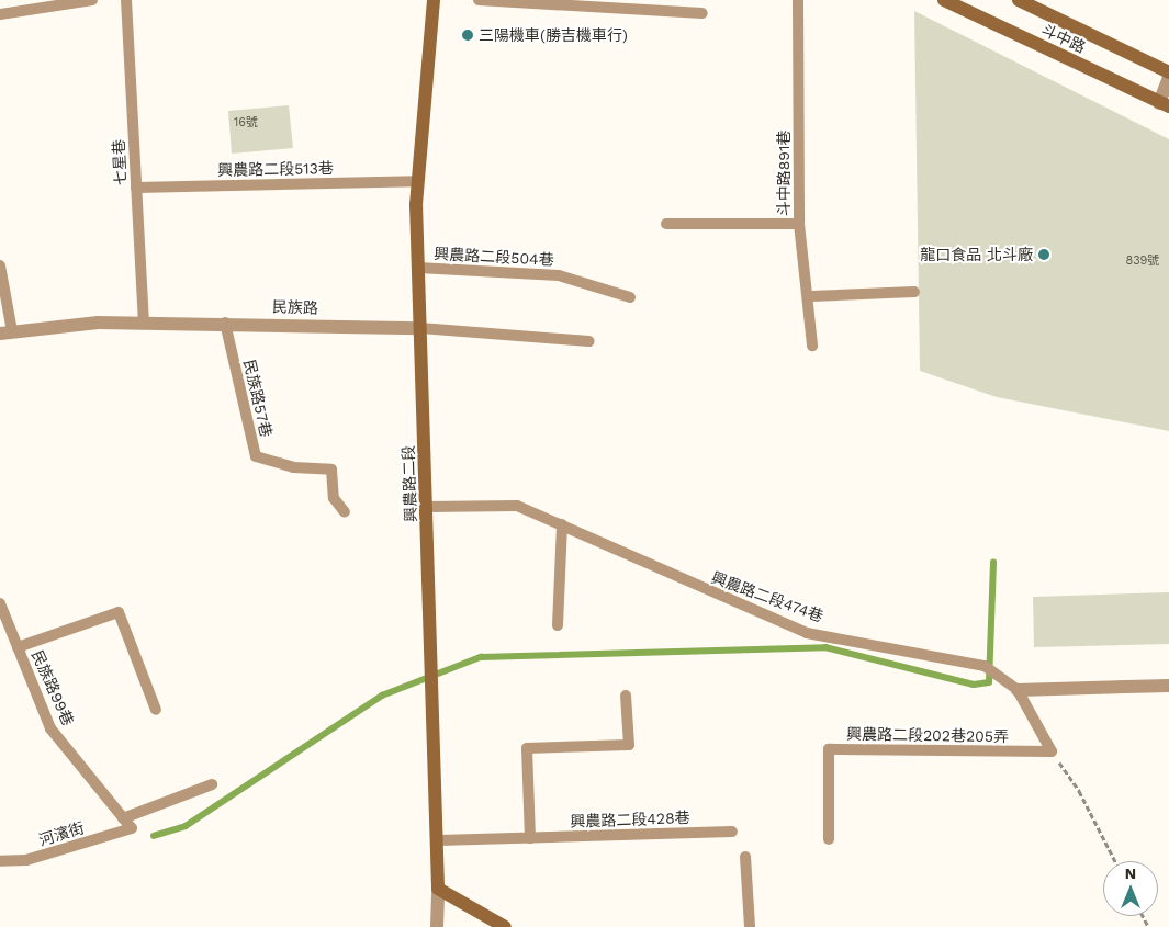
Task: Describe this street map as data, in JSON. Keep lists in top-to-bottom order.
{
  "streets": {
    "street": ["斗中路", "民族路", "興農路二段"],
    "lane": [
      "七星巷",
      "興農路二段513巷",
      "斗中路891巷",
      "興農路二段504巷",
      "民族路57巷",
      "興農路二段474巷",
      "民族路99巷",
      "興農路二段202巷205弄",
      "興農路二段428巷",
      "河濱街"
    ]
  },
  "crossings": [
    ["七星巷", "興農路二段513巷"],
    ["七星巷", "民族路"],
    ["興農路二段513巷", "興農路二段"],
    ["興農路二段504巷", "興農路二段"],
    ["民族路", "民族路57巷"],
    ["民族路", "興農路二段"],
    ["興農路二段", "興農路二段474巷"],
    ["興農路二段", "興農路二段428巷"],
    ["民族路99巷", "河濱街"]
  ],
  "places": ["三陽機車(勝吉機車行)", "龍口食品 北斗廠"],
  "house_numbers": ["16號", "839號"],
  "north": "top"
}
